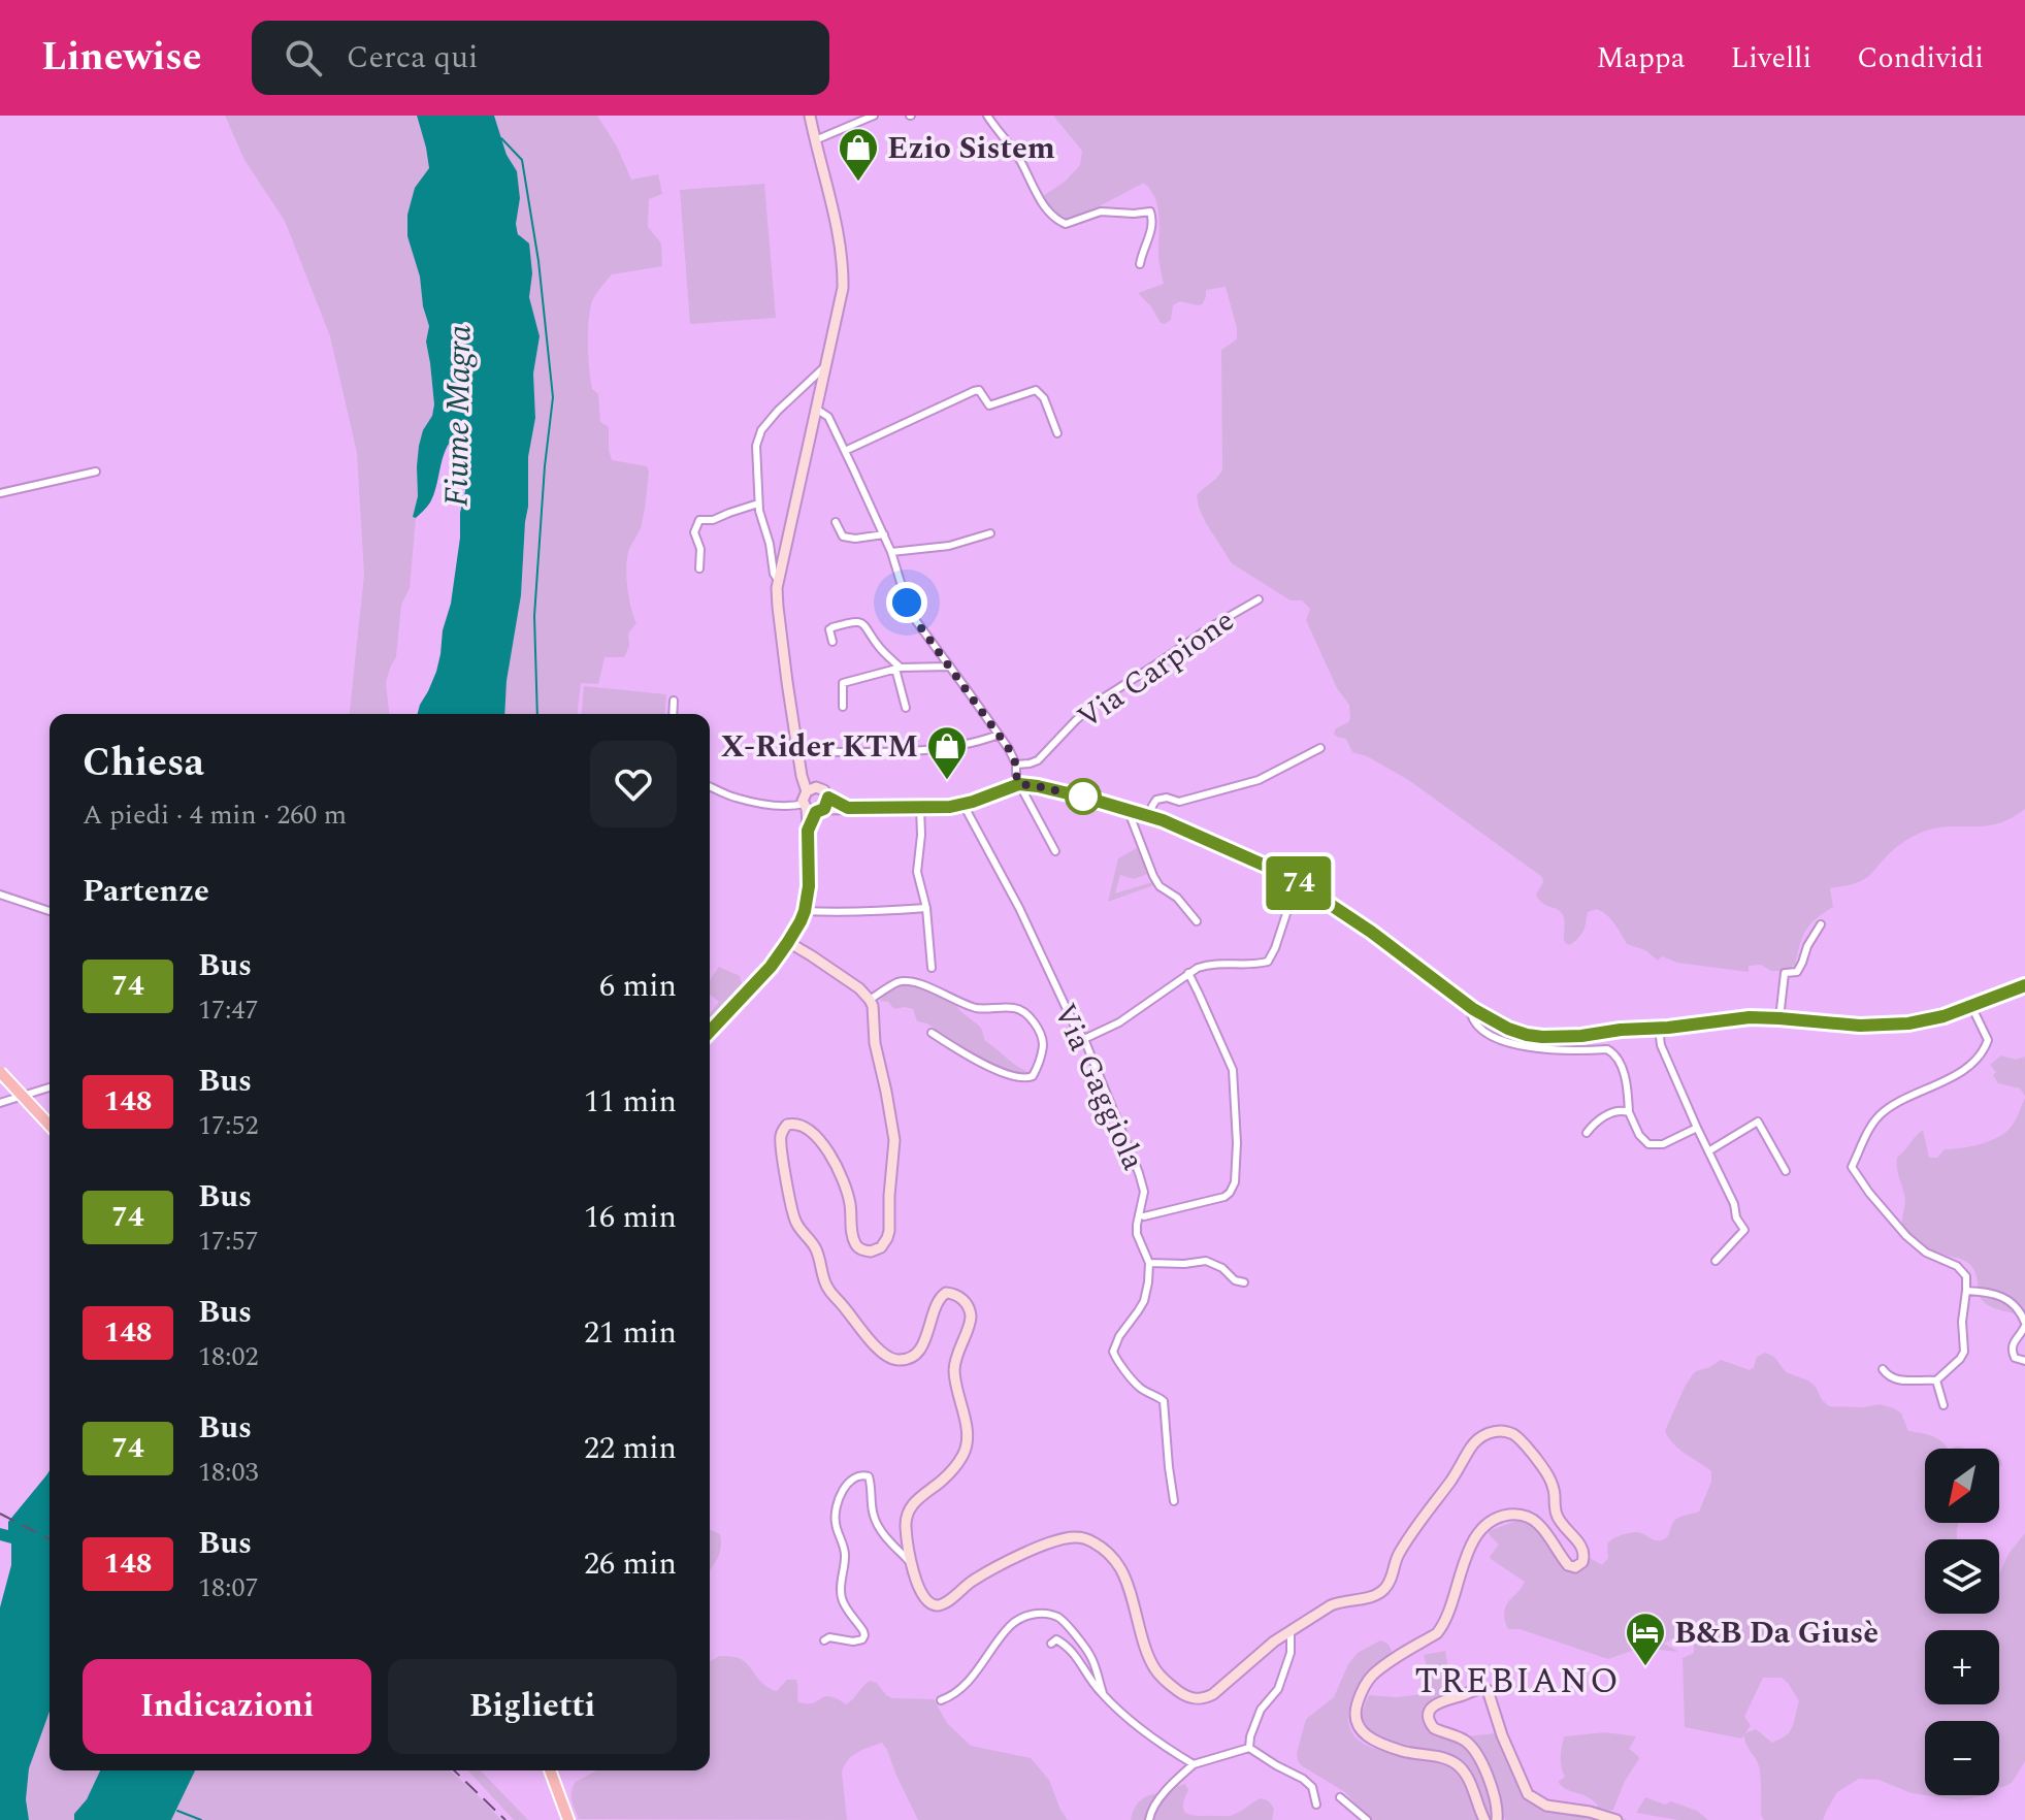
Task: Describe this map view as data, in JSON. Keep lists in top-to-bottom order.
{
  "streets": {
    "street": ["Via Carpione", "Via Gaggiola"]
  },
  "districts": ["TREBIANO"],
  "water": ["Fiume Magra"],
  "places": {
    "shop": ["Ezio Sistem", "X-Rider KTM"],
    "hotel": ["B&B Da Giusè"]
  },
  "lines": ["bus line 74"],
  "north": "bottom left",
  "page": {
    "header": "Linewise",
    "search": "Cerca qui",
    "nav": ["Mappa", "Livelli", "Condividi"],
    "on_map": "74",
    "heading": [
      ["Chiesa", "A piedi · 4 min · 260 m"],
      "Partenze"
    ],
    "list": [
      {
        "mark": "74",
        "name": "Bus",
        "note": "17:47",
        "value": "6 min"
      },
      {
        "mark": "148",
        "name": "Bus",
        "note": "17:52",
        "value": "11 min"
      },
      {
        "mark": "74",
        "name": "Bus",
        "note": "17:57",
        "value": "16 min"
      },
      {
        "mark": "148",
        "name": "Bus",
        "note": "18:02",
        "value": "21 min"
      },
      {
        "mark": "74",
        "name": "Bus",
        "note": "18:03",
        "value": "22 min"
      },
      {
        "mark": "148",
        "name": "Bus",
        "note": "18:07",
        "value": "26 min"
      }
    ],
    "map_buttons": ["+", "−"],
    "buttons": ["Indicazioni", "Biglietti"]
  }
}
